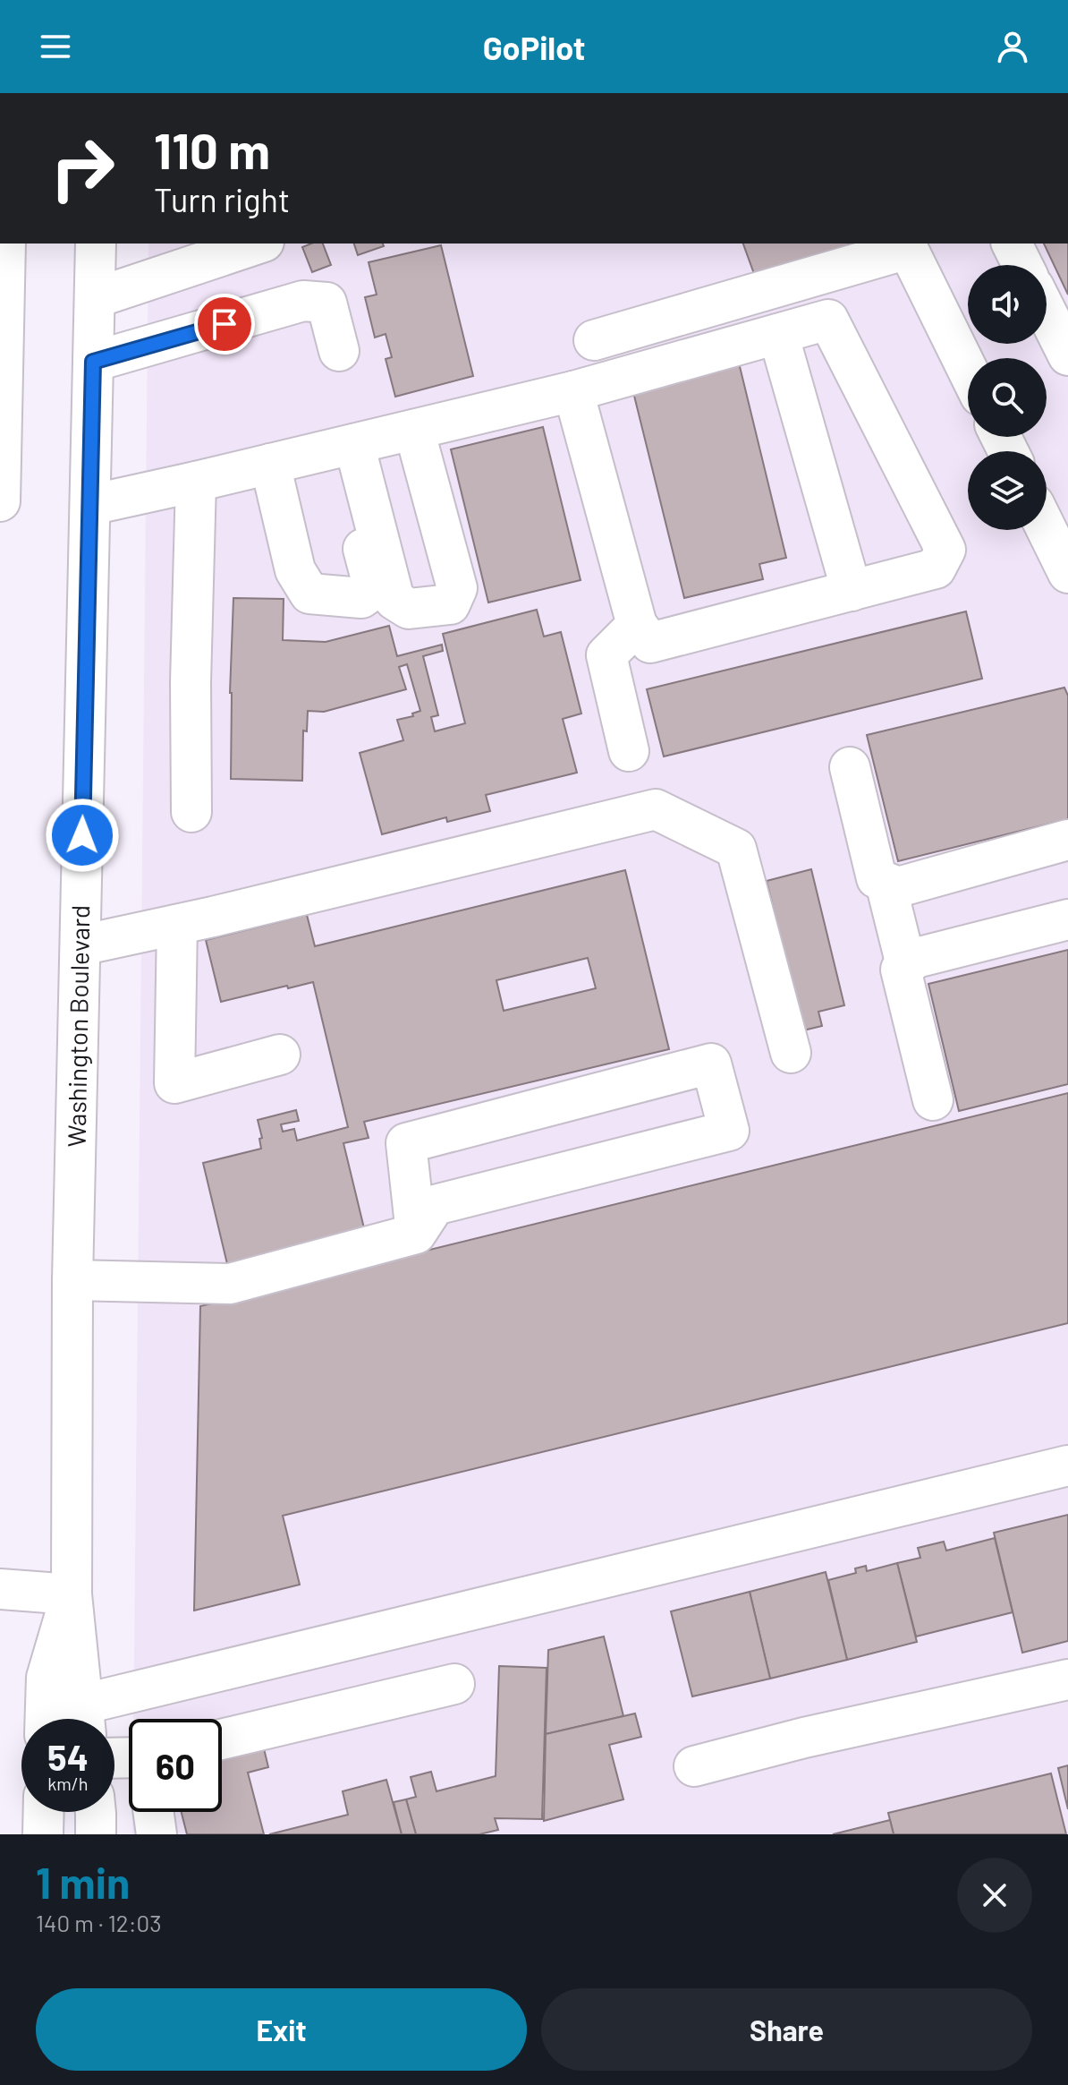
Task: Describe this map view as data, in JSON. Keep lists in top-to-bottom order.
{
  "streets": {
    "main road": ["Washington Boulevard"]
  },
  "page": {
    "header": "GoPilot",
    "turn": ["110 m", "Turn right"],
    "speed": "54 km/h",
    "limit": "60",
    "heading": ["1 min", "140 m · 12:03"],
    "buttons": ["Exit", "Share"]
  }
}
